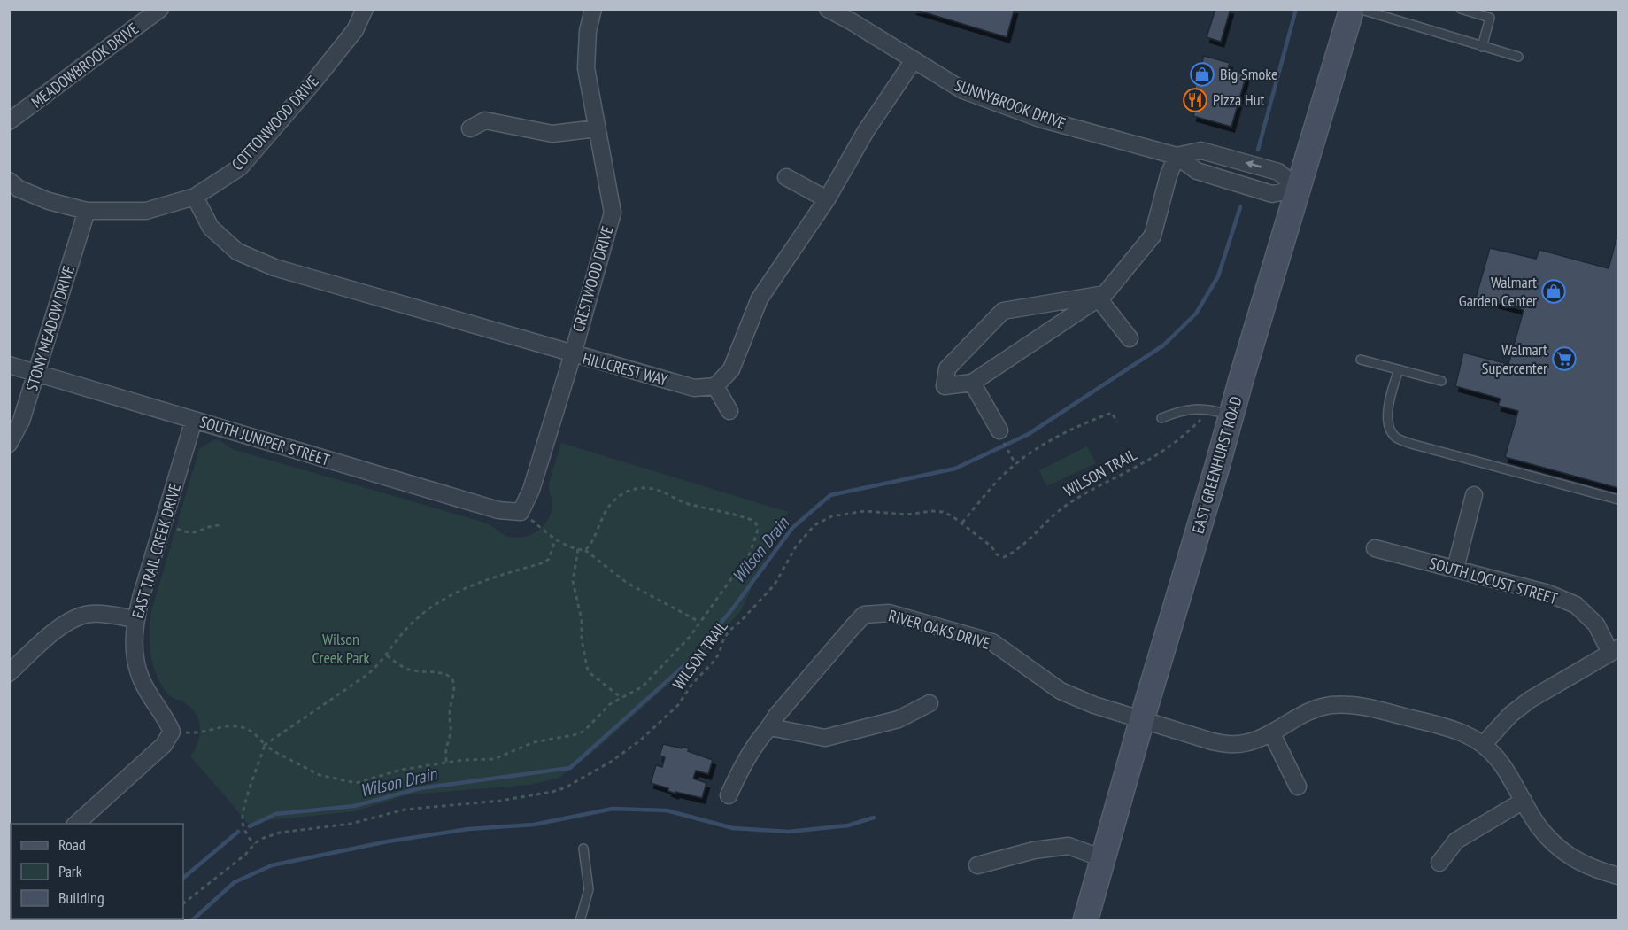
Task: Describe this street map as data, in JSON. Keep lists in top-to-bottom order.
{
  "streets": {
    "main road": ["EAST GREENHURST ROAD"],
    "street": [
      "MEADOWBROOK DRIVE",
      "SUNNYBROOK DRIVE",
      "COTTONWOOD DRIVE",
      "CRESTWOOD DRIVE",
      "STONY MEADOW DRIVE",
      "HILLCREST WAY",
      "SOUTH JUNIPER STREET",
      "EAST TRAIL CREEK DRIVE",
      "SOUTH LOCUST STREET",
      "RIVER OAKS DRIVE"
    ],
    "path": ["WILSON TRAIL"]
  },
  "crossings": [
    ["SUNNYBROOK DRIVE", "EAST GREENHURST ROAD"],
    ["COTTONWOOD DRIVE", "STONY MEADOW DRIVE"],
    ["COTTONWOOD DRIVE", "HILLCREST WAY"],
    ["CRESTWOOD DRIVE", "HILLCREST WAY"],
    ["CRESTWOOD DRIVE", "SOUTH JUNIPER STREET"],
    ["STONY MEADOW DRIVE", "SOUTH JUNIPER STREET"],
    ["SOUTH JUNIPER STREET", "EAST TRAIL CREEK DRIVE"],
    ["EAST GREENHURST ROAD", "WILSON TRAIL"],
    ["EAST GREENHURST ROAD", "RIVER OAKS DRIVE"]
  ],
  "water": ["Wilson Drain"],
  "parks": ["Wilson Creek Park"],
  "places": {
    "shop": ["Big Smoke", "Walmart Garden Center"],
    "restaurant": ["Pizza Hut"],
    "supermarket": ["Walmart Supercenter"]
  },
  "legend": ["Road", "Park", "Building"]
}
